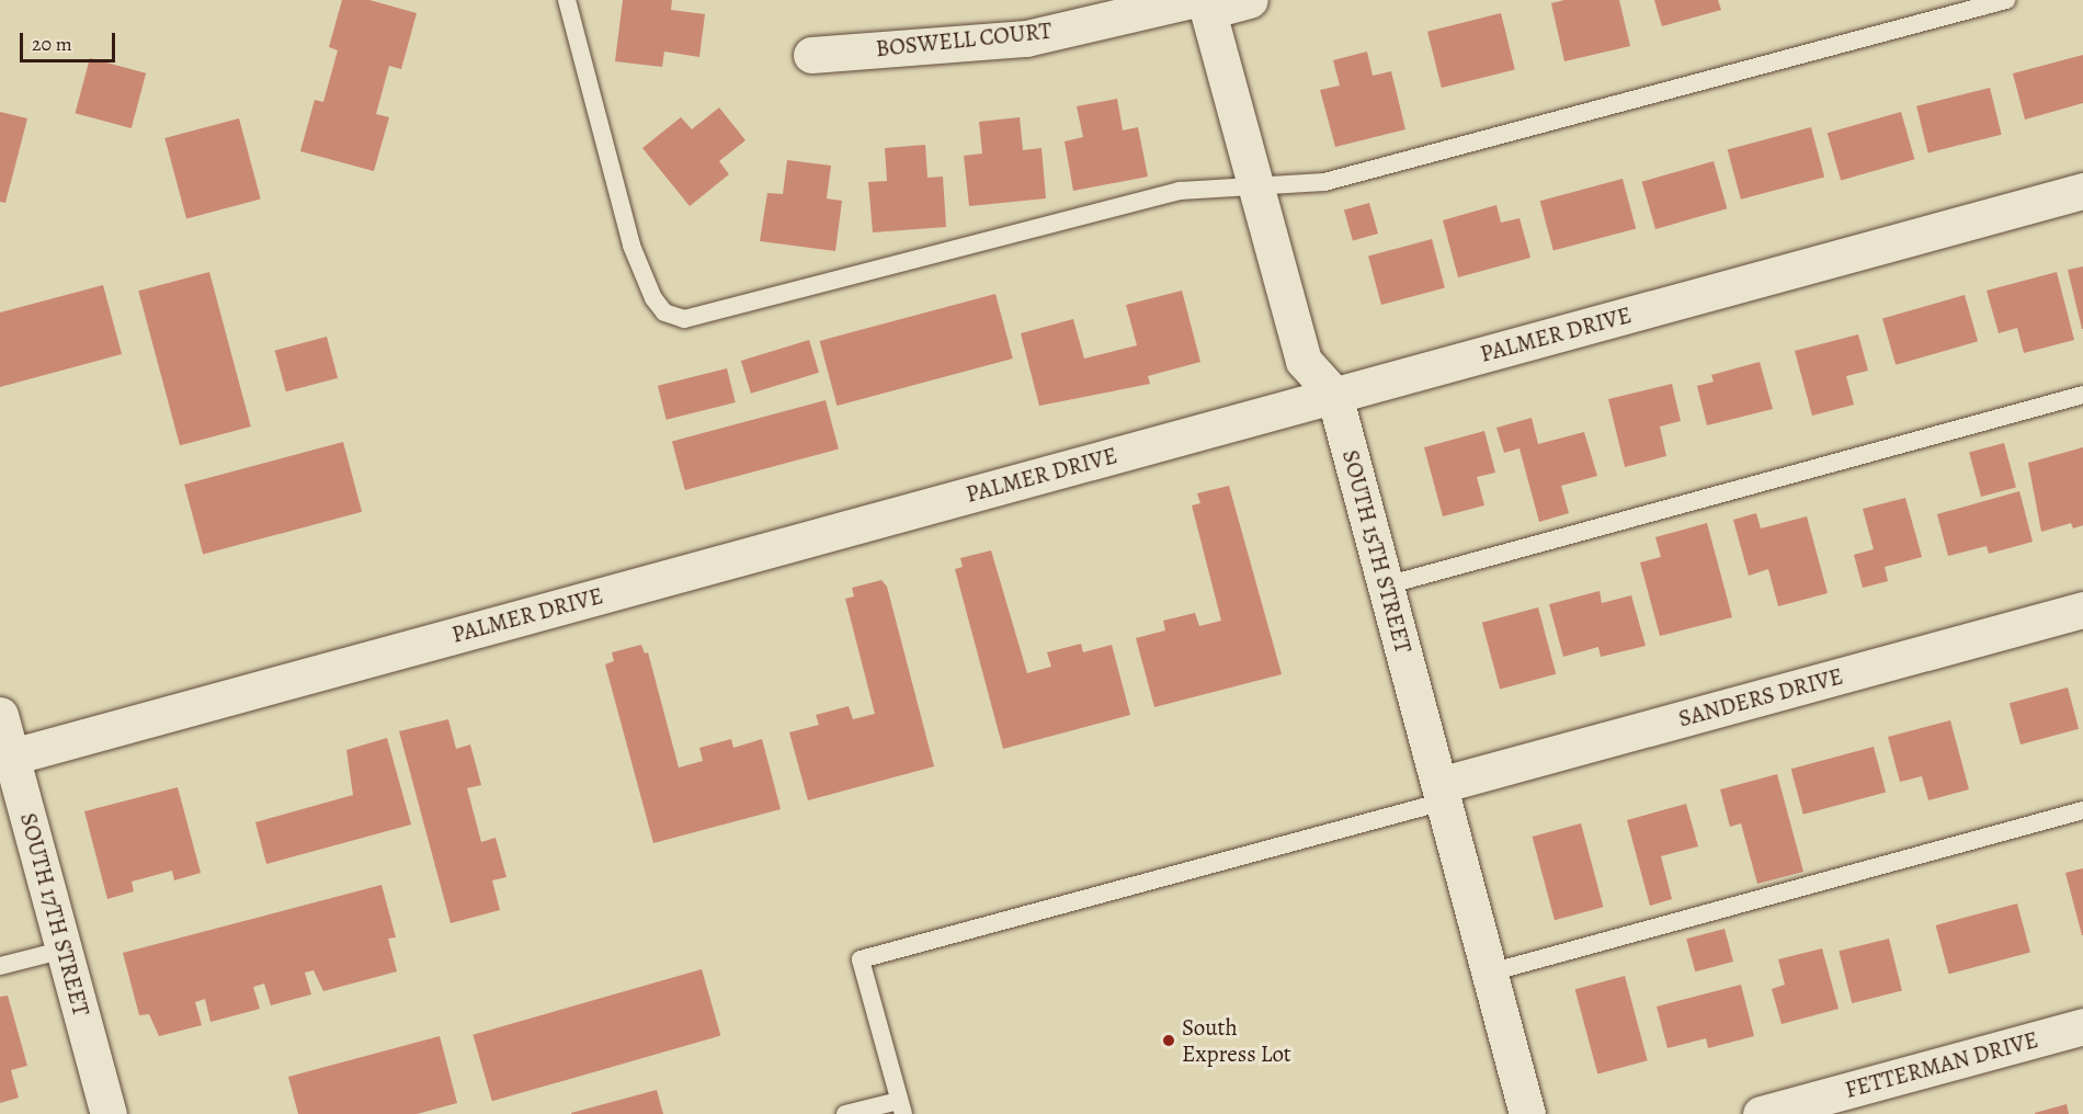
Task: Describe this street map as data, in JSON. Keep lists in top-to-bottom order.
{
  "streets": {
    "street": [
      "BOSWELL COURT",
      "PALMER DRIVE",
      "SOUTH 15TH STREET",
      "SANDERS DRIVE",
      "SOUTH 17TH STREET",
      "FETTERMAN DRIVE"
    ]
  },
  "crossings": [
    ["BOSWELL COURT", "SOUTH 15TH STREET"],
    ["PALMER DRIVE", "SOUTH 15TH STREET"],
    ["PALMER DRIVE", "SOUTH 17TH STREET"],
    ["SOUTH 15TH STREET", "SANDERS DRIVE"]
  ],
  "places": ["South Express Lot"],
  "scale_bar": "20 m"
}
